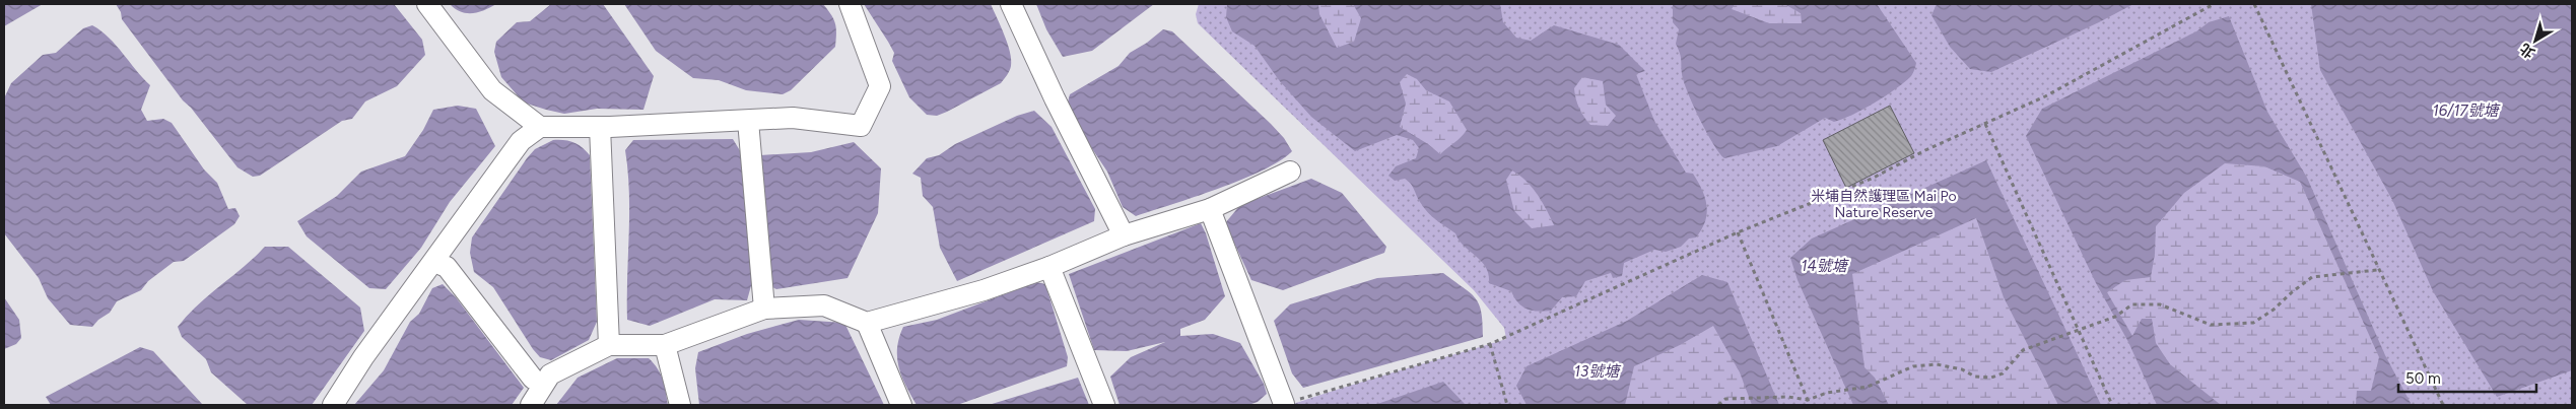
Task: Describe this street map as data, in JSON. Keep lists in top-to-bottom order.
{
  "water": ["16/17號塘", "14號塘", "13號塘"],
  "parks": ["米埔自然護理區 Mai Po Nature Reserve"],
  "scale_bar": "50 m",
  "north": "bottom left"
}
